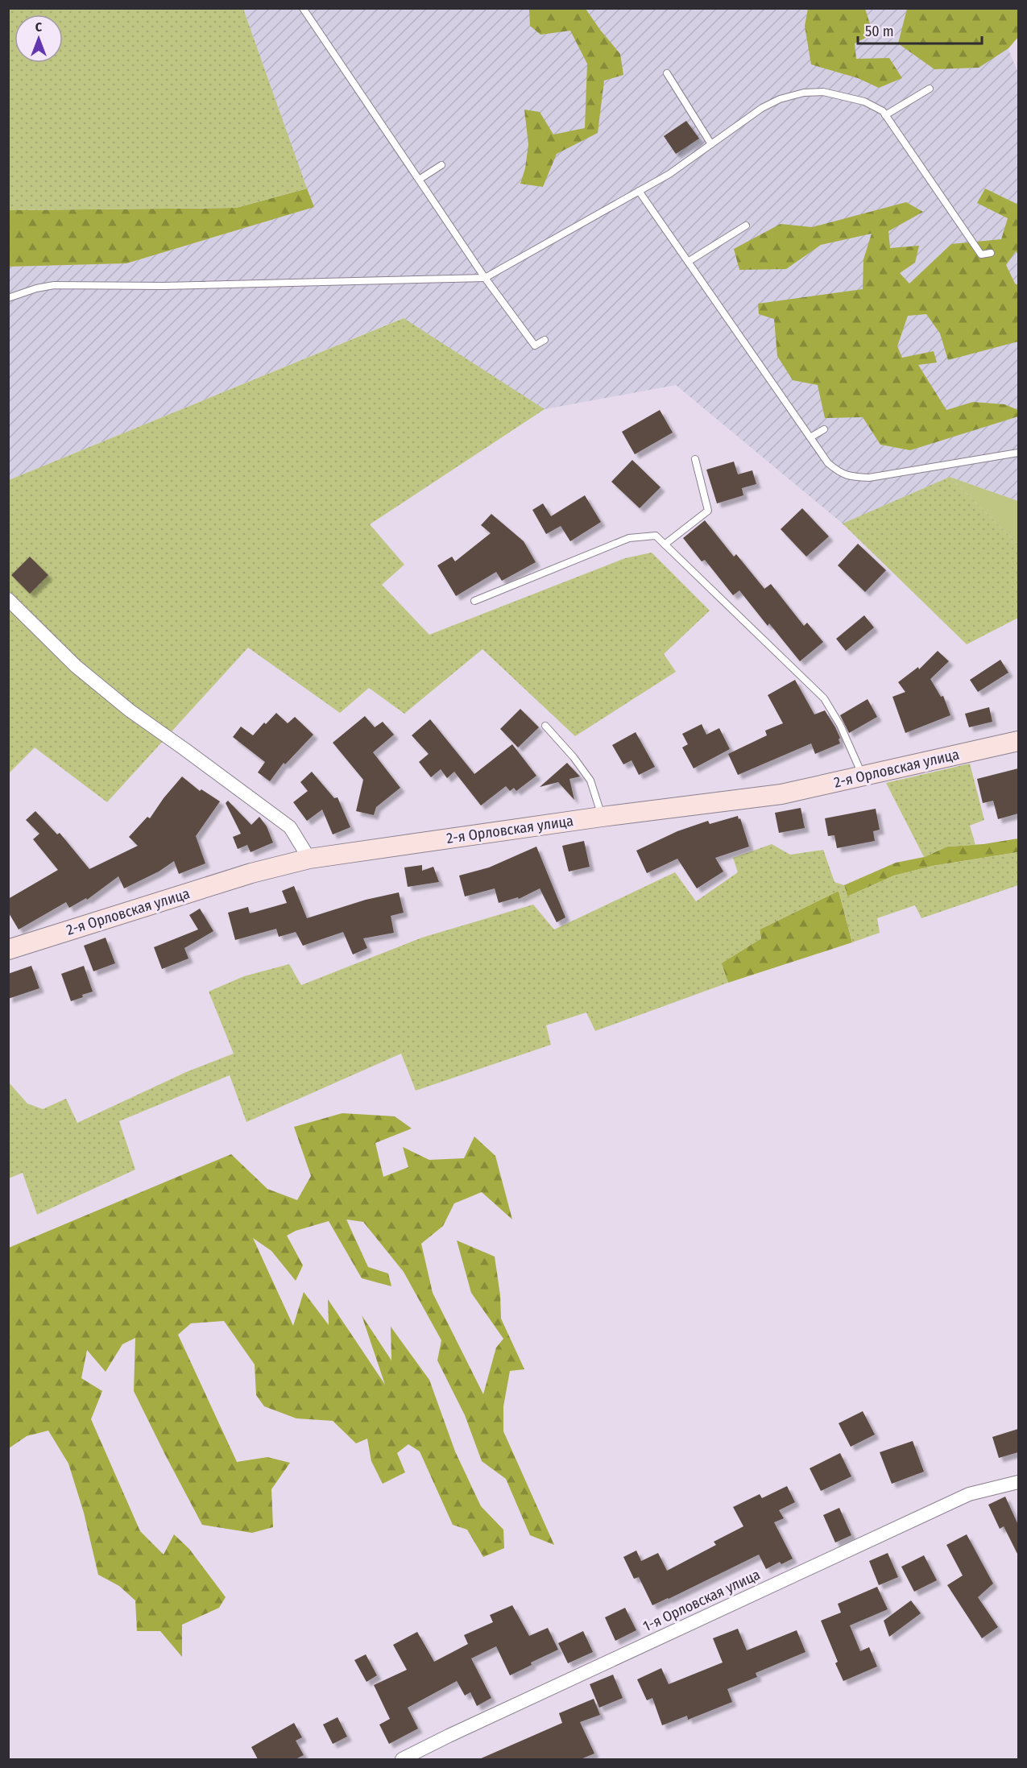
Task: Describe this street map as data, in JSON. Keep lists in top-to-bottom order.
{
  "streets": {
    "street": ["2-я Орловская улица", "1-я Орловская улица"]
  },
  "scale_bar": "50 m",
  "north": "top"
}
